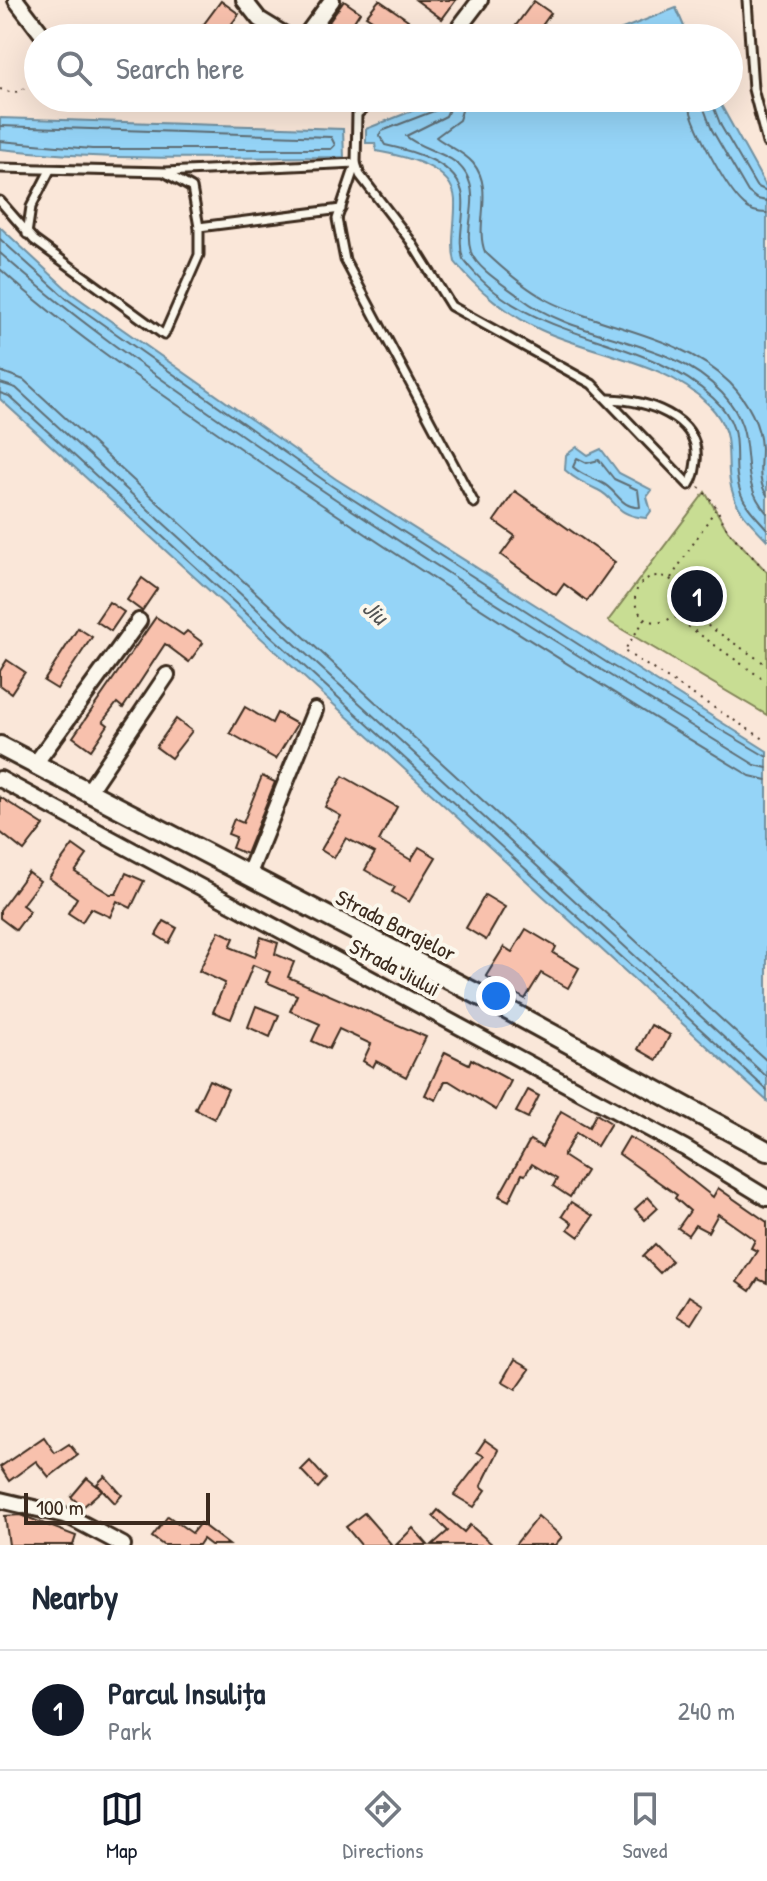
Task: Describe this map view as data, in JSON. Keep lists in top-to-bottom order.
{
  "streets": {
    "main road": ["Strada Barajelor"],
    "street": ["Strada Jiului"]
  },
  "water": ["Jiu"],
  "scale_bar": "100 m",
  "page": {
    "search": "Search here",
    "pins": "1",
    "scale": "100 m",
    "heading": "Nearby",
    "list": [
      {
        "mark": "1",
        "name": "Parcul Insulița",
        "note": "Park",
        "value": "240 m"
      }
    ],
    "nav": ["Map", "Directions", "Saved"]
  }
}
